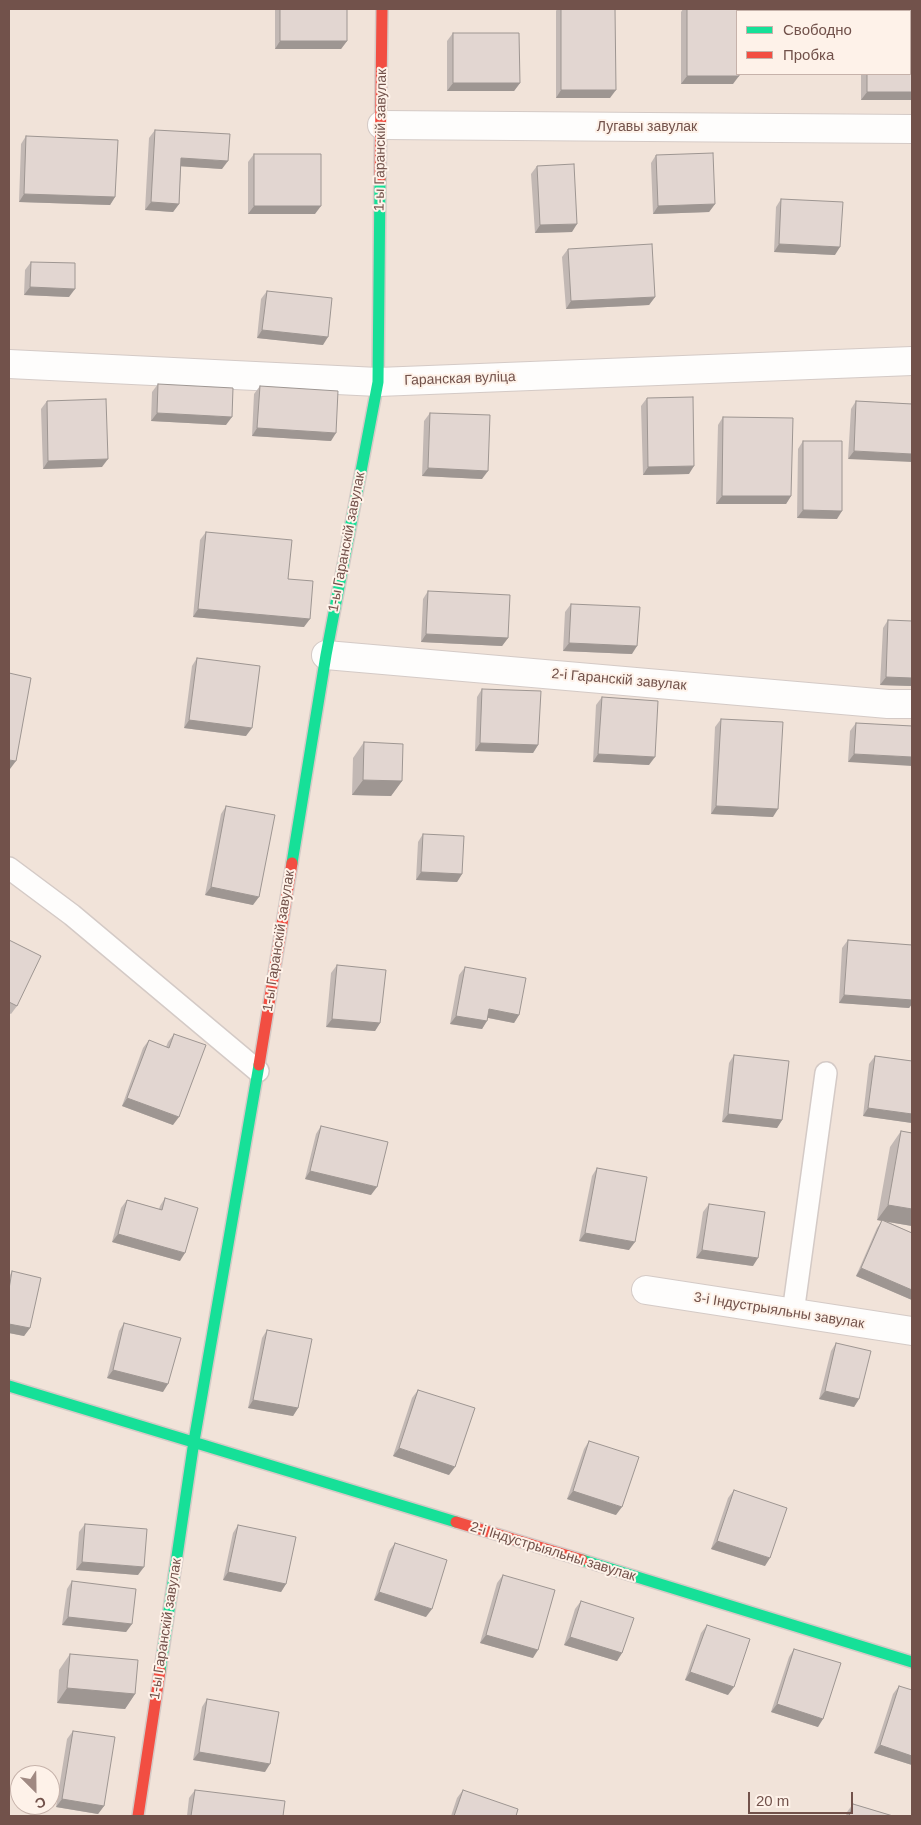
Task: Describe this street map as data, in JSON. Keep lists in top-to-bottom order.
{
  "streets": {
    "street": [
      "Лугавы завулак",
      "1-ы Гаранскій завулак",
      "Гаранская вуліца",
      "2-і Гаранскій завулак",
      "3-і Індустрыяльны завулак",
      "2-і Індустрыяльны завулак"
    ]
  },
  "crossings": [
    ["Лугавы завулак", "1-ы Гаранскій завулак"],
    ["1-ы Гаранскій завулак", "Гаранская вуліца"],
    ["1-ы Гаранскій завулак", "2-і Гаранскій завулак"],
    ["1-ы Гаранскій завулак", "2-і Індустрыяльны завулак"]
  ],
  "legend": ["Свободно", "Пробка"],
  "scale_bar": "20 m",
  "north": "bottom right"
}
